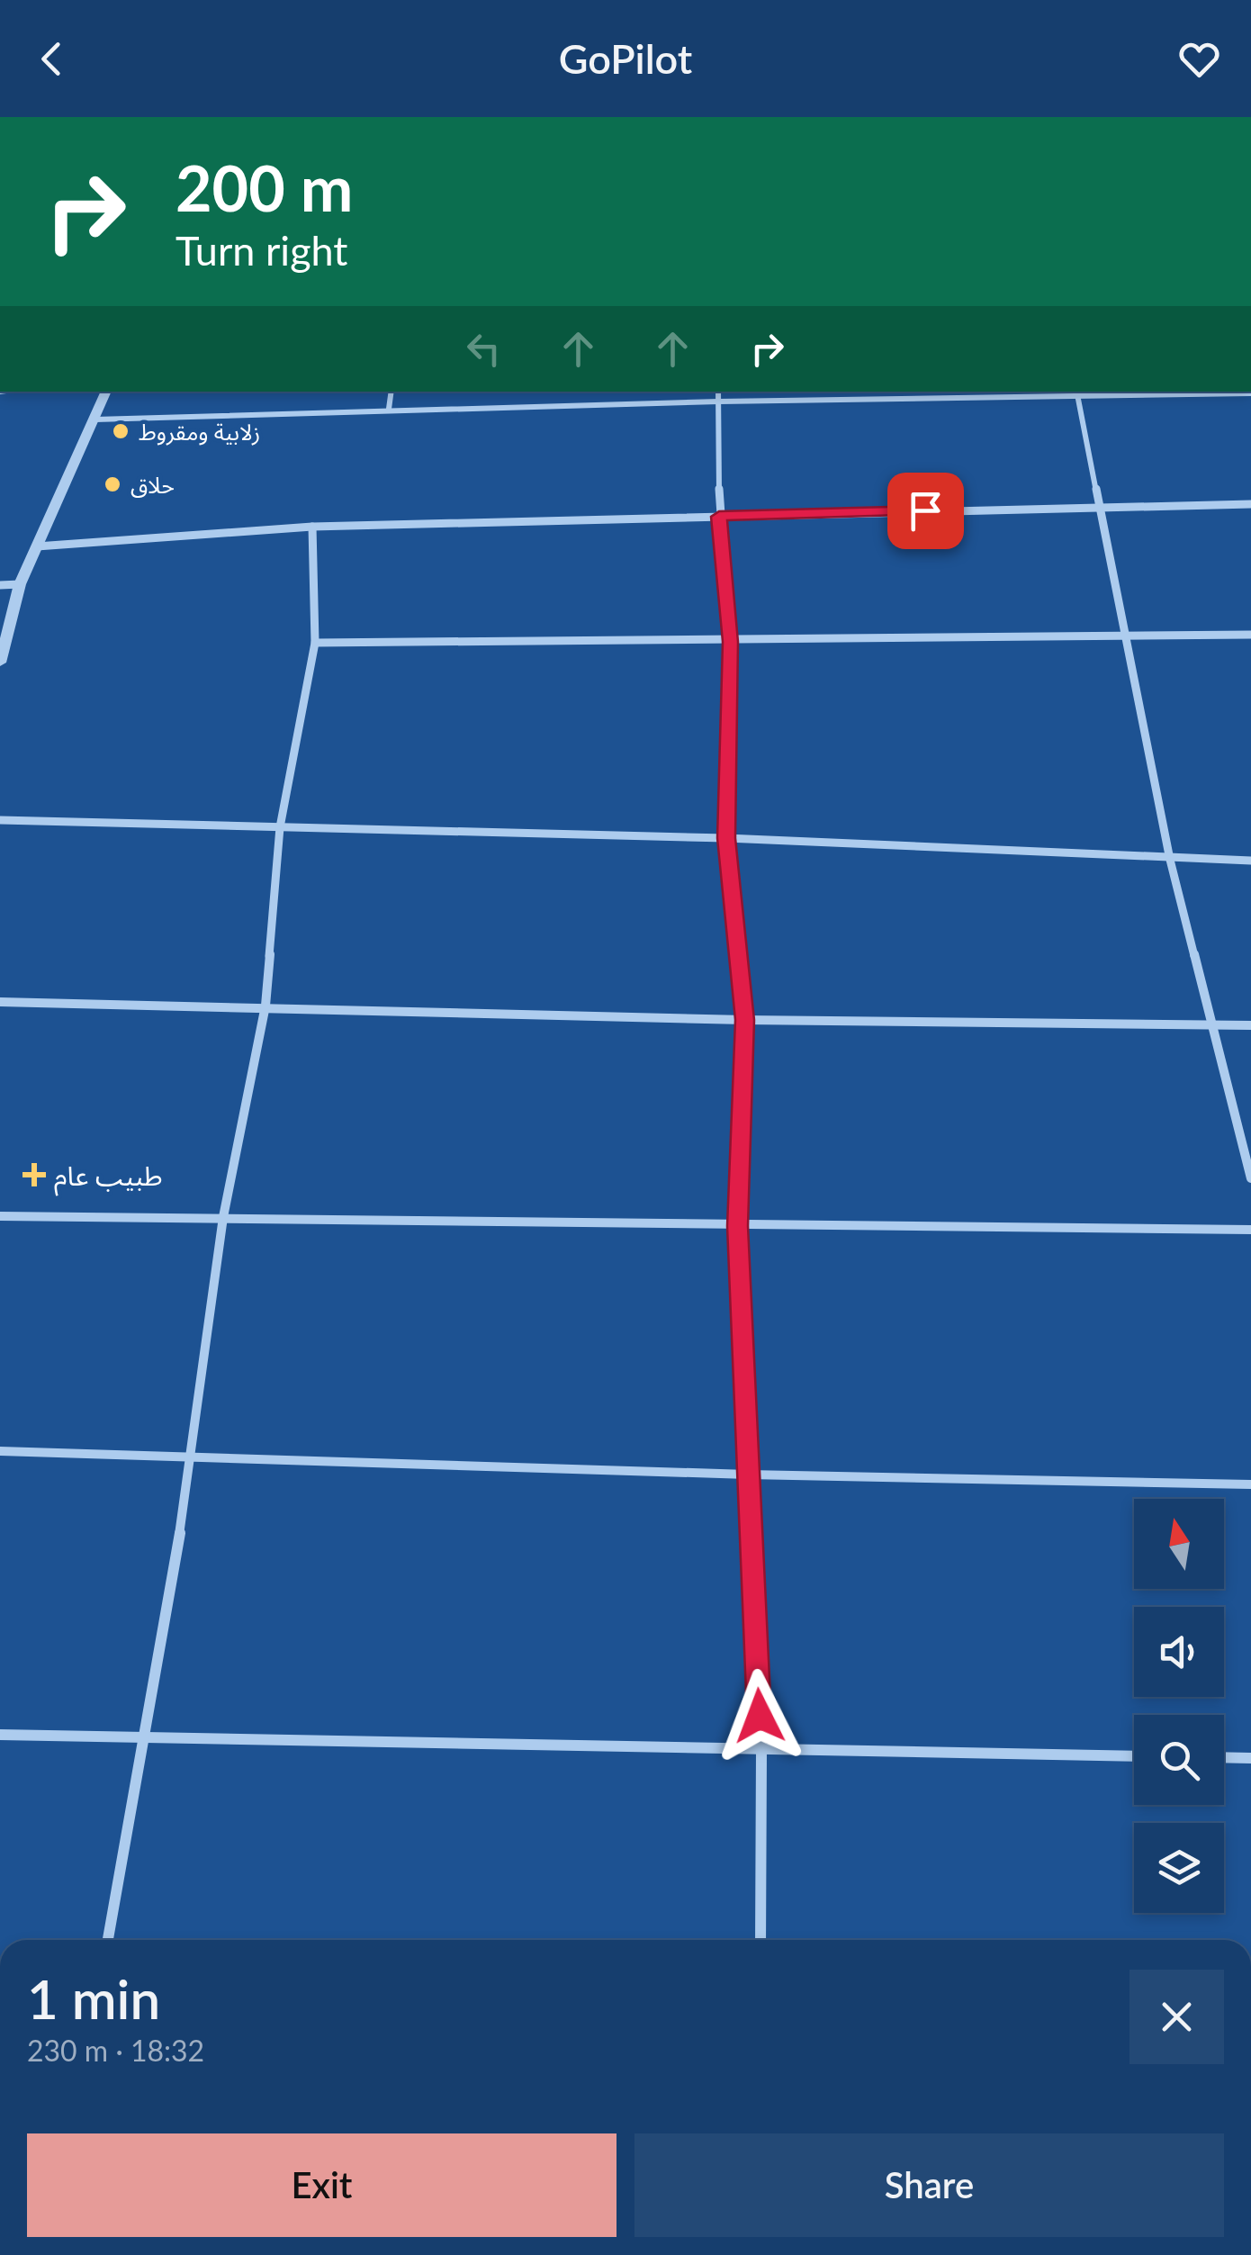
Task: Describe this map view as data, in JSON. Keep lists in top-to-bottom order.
{
  "places": {
    "other": ["زلابية ومقروط", "حلاق"],
    "health": ["طبيب عام"]
  },
  "north": "top",
  "page": {
    "header": "GoPilot",
    "turn": ["200 m", "Turn right"],
    "heading": ["1 min", "230 m · 18:32"],
    "buttons": ["Exit", "Share"]
  }
}
